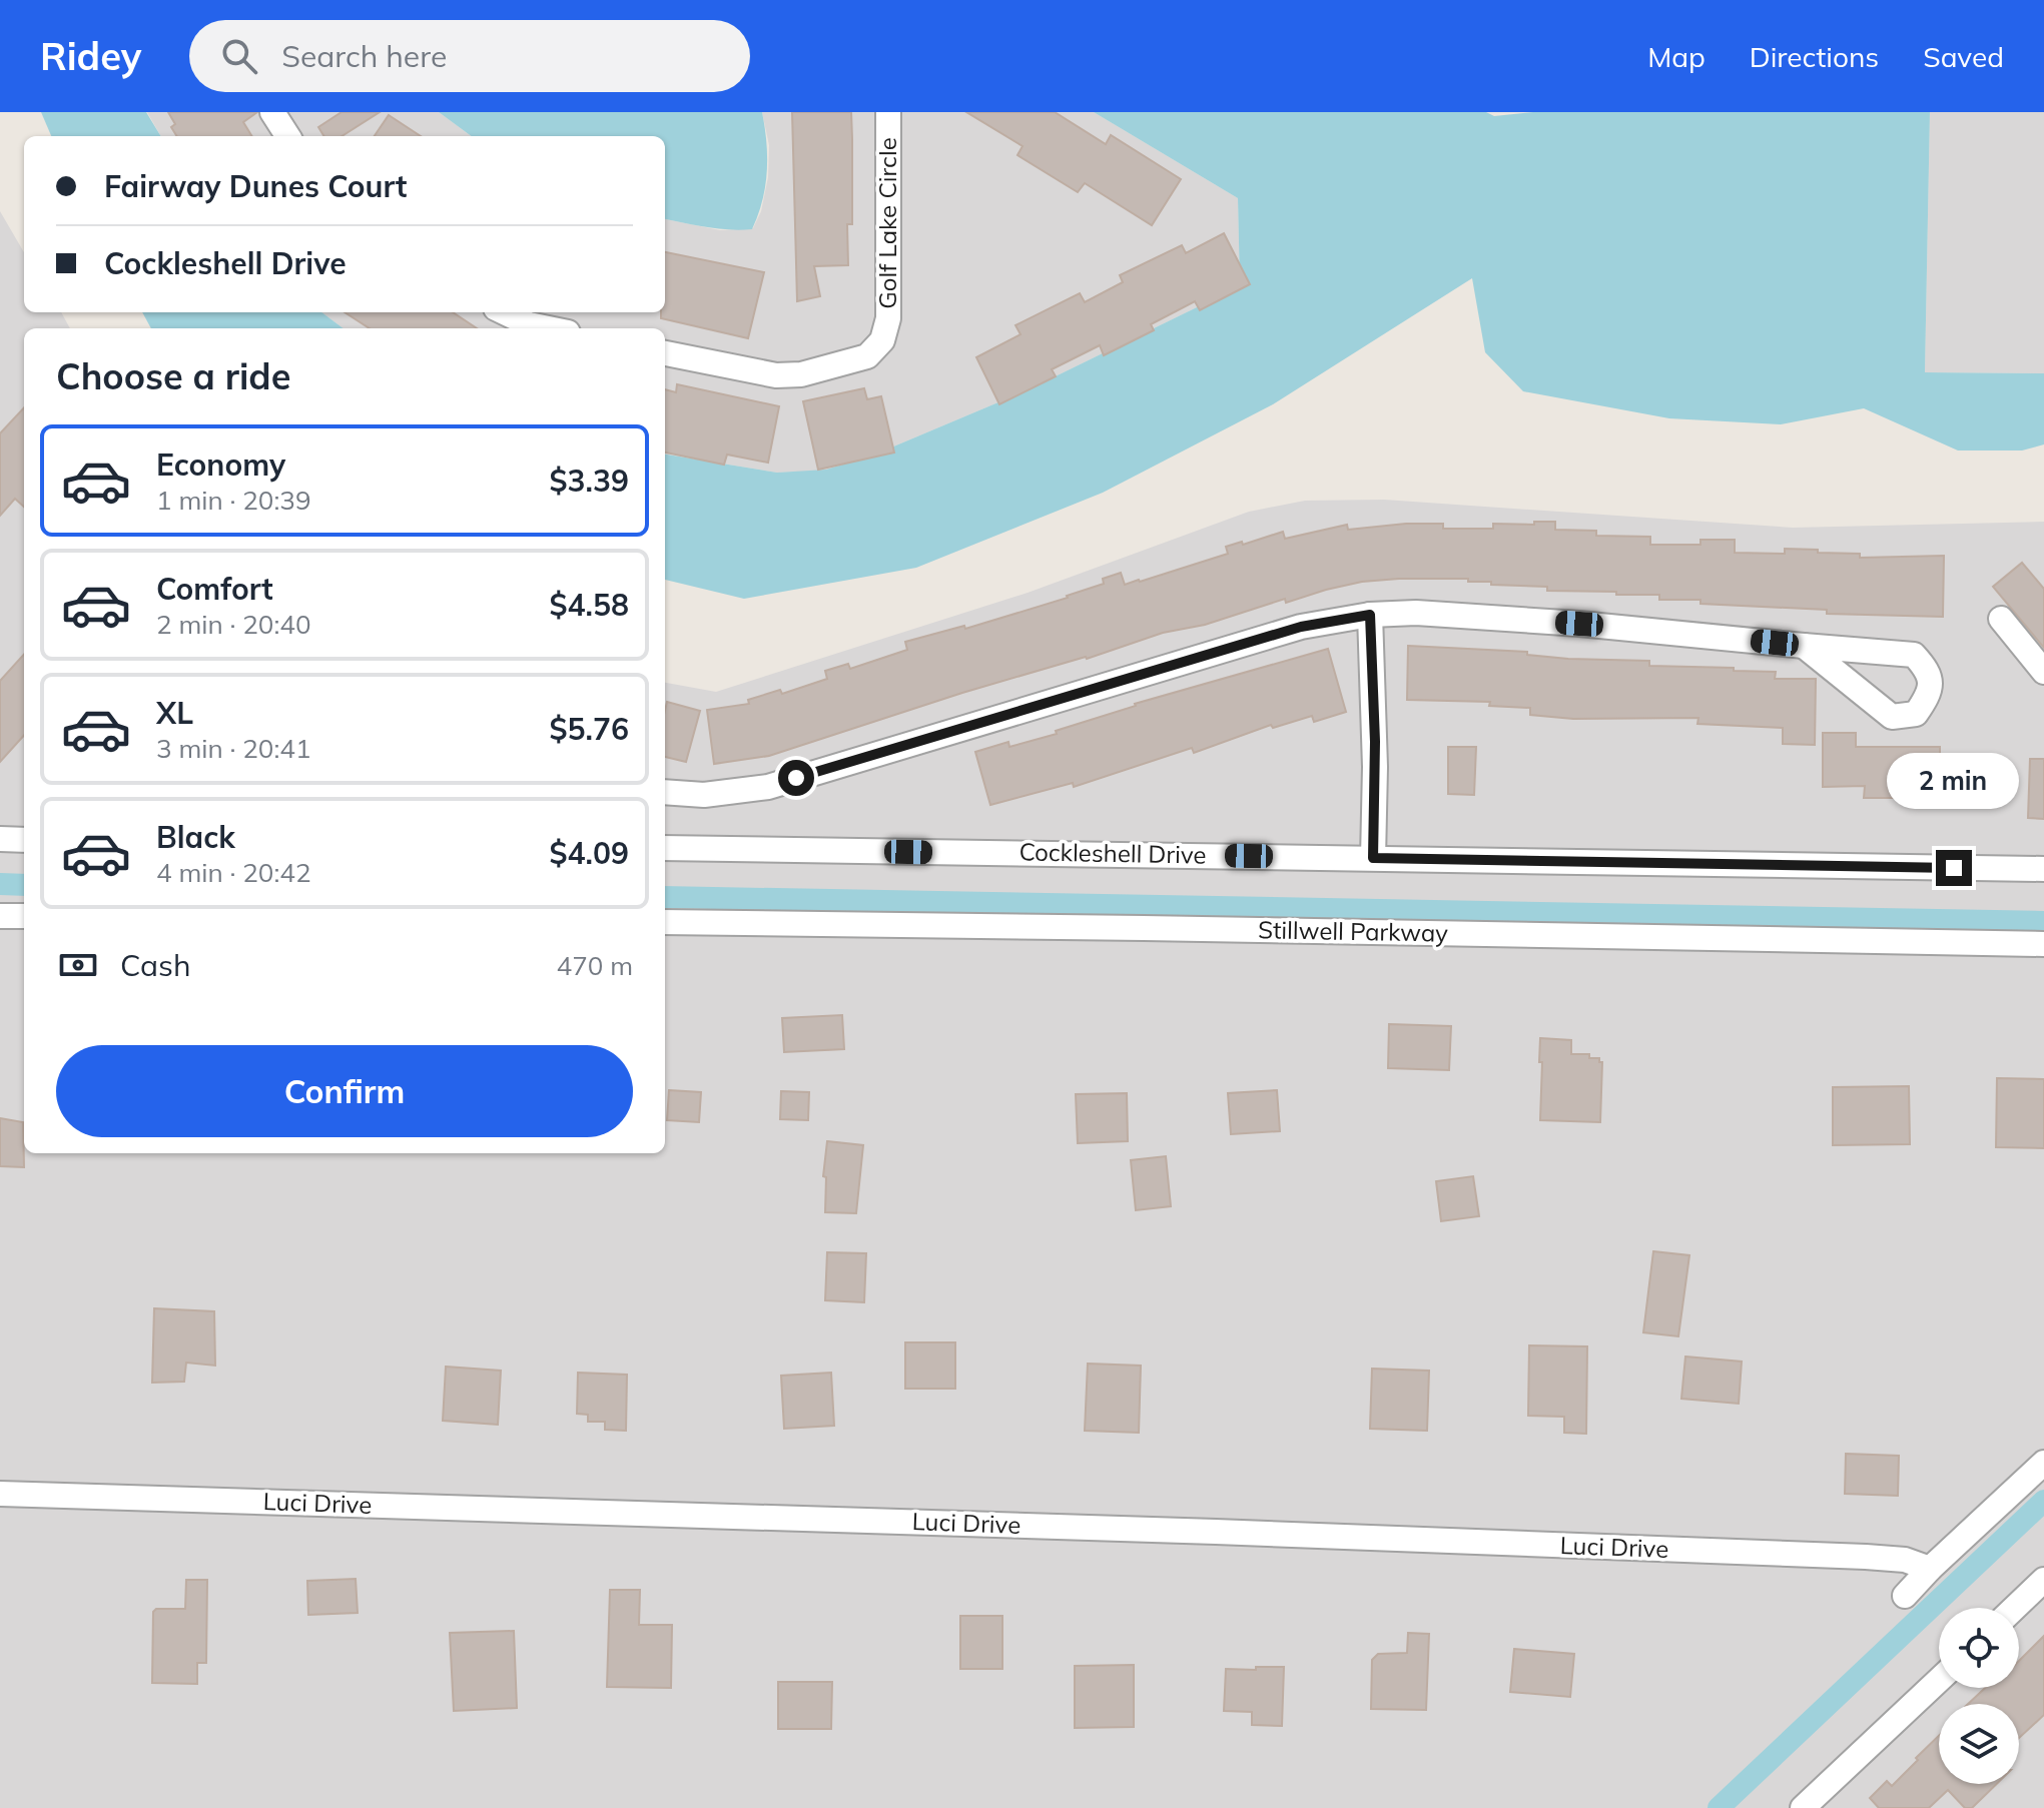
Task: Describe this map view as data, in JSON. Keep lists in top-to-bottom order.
{
  "streets": {
    "street": [
      "Golf Lake Circle",
      "Cockleshell Drive",
      "Stillwell Parkway",
      "Luci Drive"
    ]
  },
  "page": {
    "header": "Ridey",
    "search": "Search here",
    "nav": ["Map", "Directions", "Saved"],
    "banner": ["Fairway Dunes Court", "Cockleshell Drive"],
    "heading": "Choose a ride",
    "list": [
      {
        "name": "Economy",
        "note": "1 min · 20:39",
        "value": "$3.39"
      },
      {
        "name": "Comfort",
        "note": "2 min · 20:40",
        "value": "$4.58"
      },
      {
        "name": "XL",
        "note": "3 min · 20:41",
        "value": "$5.76"
      },
      {
        "name": "Black",
        "note": "4 min · 20:42",
        "value": "$4.09"
      }
    ],
    "bubble": "2 min",
    "pay": ["Cash", "470 m"],
    "buttons": "Confirm"
  }
}
